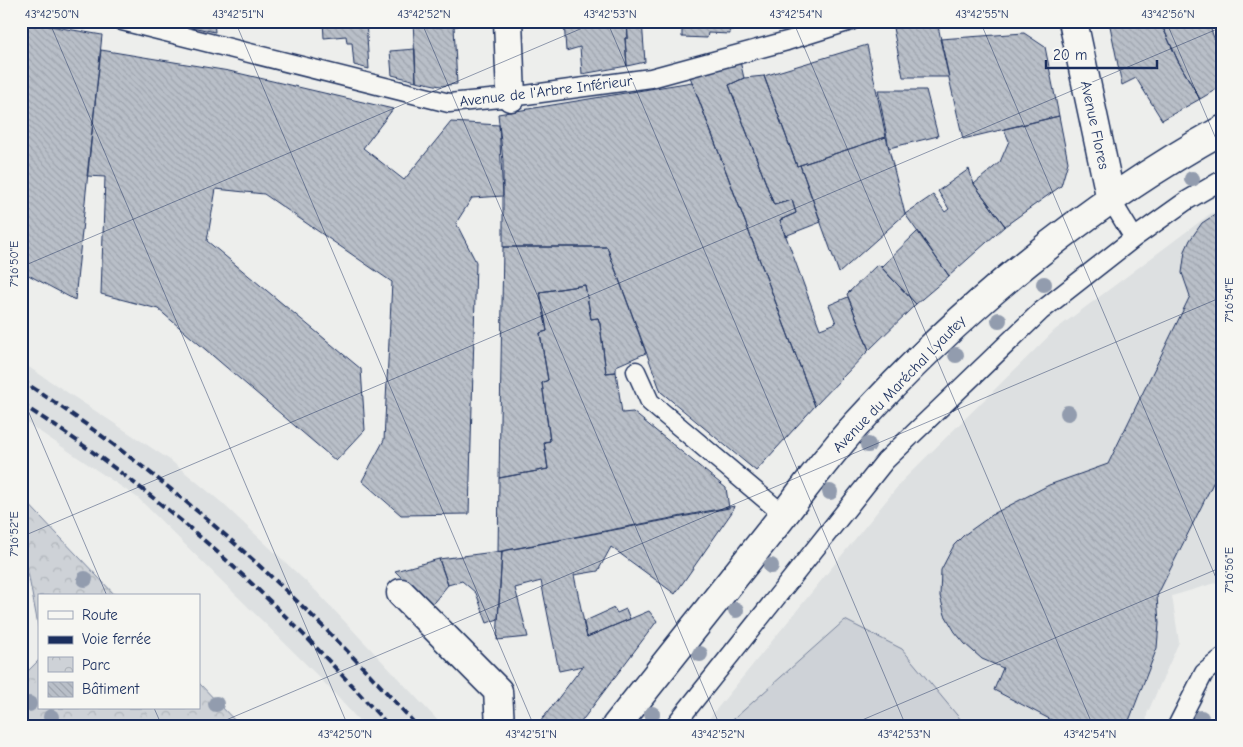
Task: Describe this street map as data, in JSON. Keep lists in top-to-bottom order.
{
  "streets": {
    "main road": ["Avenue Flores", "Avenue du Maréchal Lyautey"],
    "lane": ["Avenue de l'Arbre Inférieur"]
  },
  "crossings": [
    ["Avenue Flores", "Avenue du Maréchal Lyautey"]
  ],
  "legend": [
    "Route",
    "Voie ferrée",
    "Parc",
    "Bâtiment"
  ],
  "scale_bar": "20 m",
  "coordinates": [
    "43°42'50\"N",
    "43°42'51\"N",
    "43°42'52\"N",
    "43°42'53\"N",
    "43°42'54\"N",
    "43°42'55\"N",
    "43°42'56\"N",
    "7°16'50\"E",
    "7°16'54\"E",
    "7°16'52\"E",
    "7°16'56\"E"
  ]
}
